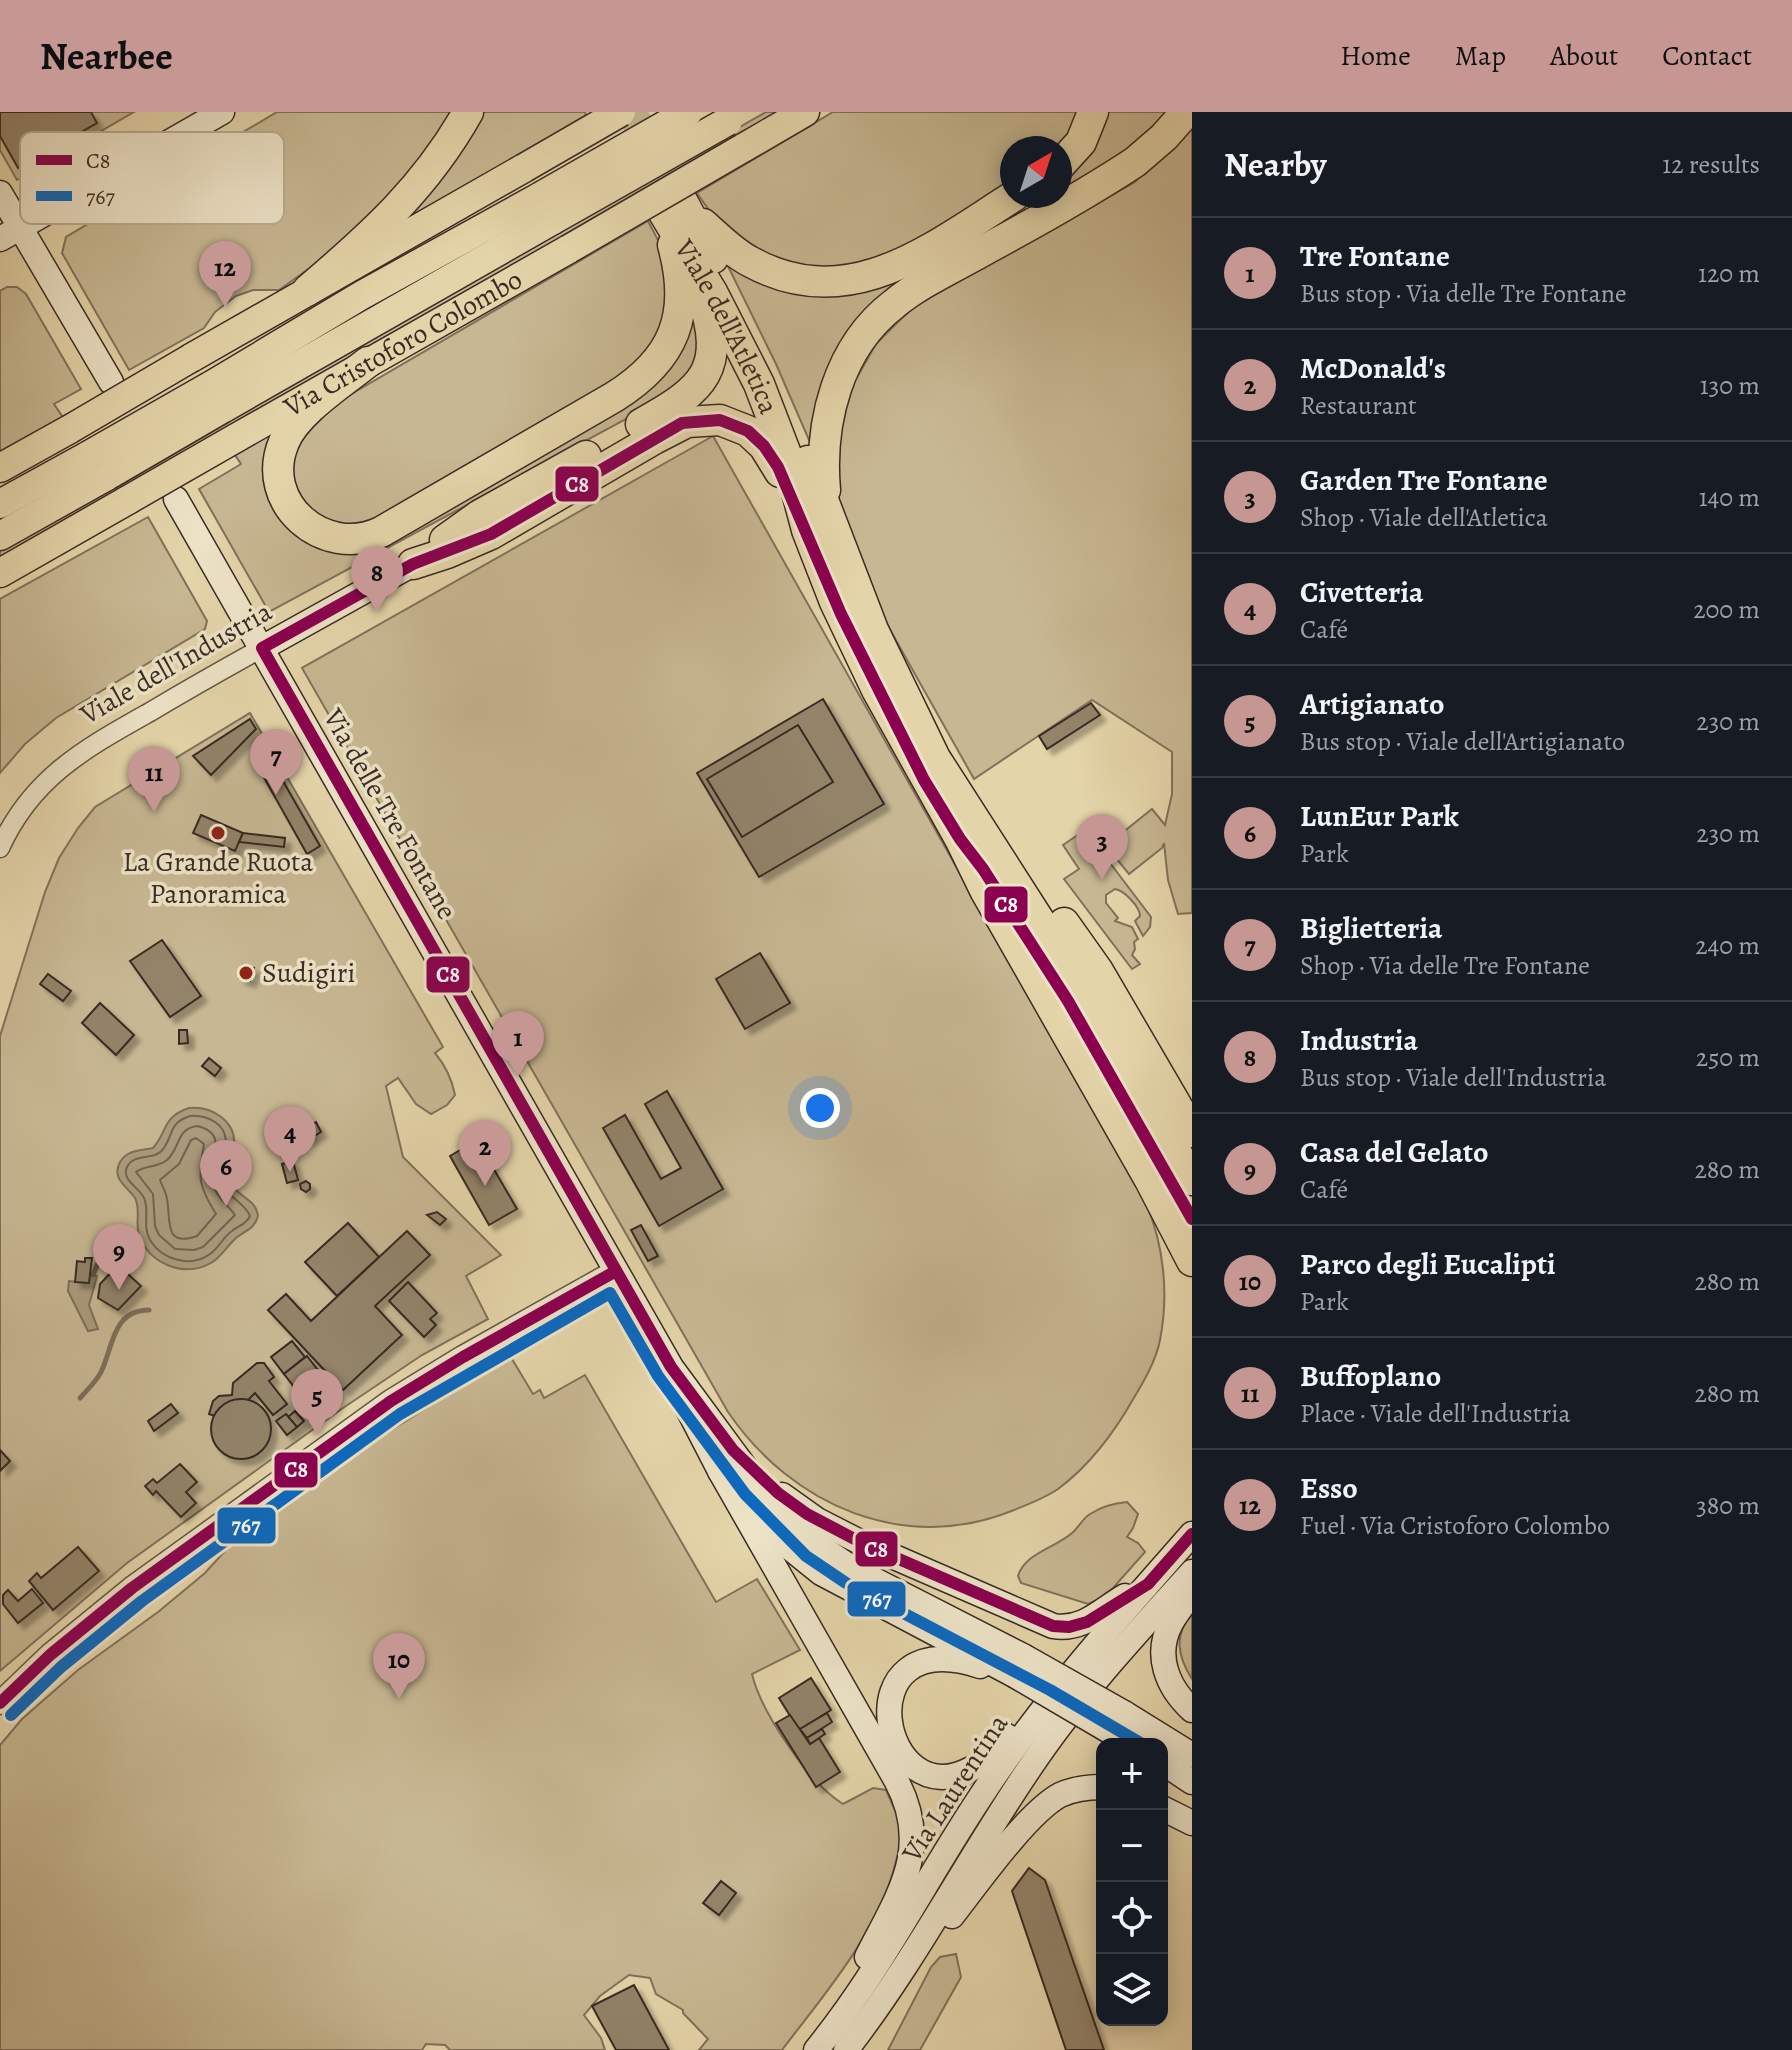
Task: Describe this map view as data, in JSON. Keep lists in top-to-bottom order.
{
  "streets": {
    "highway": ["Viale dell'Atletica"],
    "main road": [
      "Via Cristoforo Colombo",
      "Viale dell'Industria",
      "Via delle Tre Fontane",
      "Via Laurentina"
    ]
  },
  "crossings": [
    ["Viale dell'Industria", "Via delle Tre Fontane"]
  ],
  "places": ["La Grande Ruota Panoramica", "Sudigiri"],
  "lines": ["transit line C8", "transit line 767"],
  "legend": ["C8", "767"],
  "north": "top right",
  "page": {
    "header": "Nearbee",
    "nav": [
      "Home",
      "Map",
      "About",
      "Contact"
    ],
    "heading": ["Nearby", "12 results"],
    "list": [
      {
        "mark": "1",
        "name": "Tre Fontane",
        "note": "Bus stop · Via delle Tre Fontane",
        "value": "120 m"
      },
      {
        "mark": "2",
        "name": "McDonald's",
        "note": "Restaurant",
        "value": "130 m"
      },
      {
        "mark": "3",
        "name": "Garden Tre Fontane",
        "note": "Shop · Viale dell'Atletica",
        "value": "140 m"
      },
      {
        "mark": "4",
        "name": "Civetteria",
        "note": "Café",
        "value": "200 m"
      },
      {
        "mark": "5",
        "name": "Artigianato",
        "note": "Bus stop · Viale dell'Artigianato",
        "value": "230 m"
      },
      {
        "mark": "6",
        "name": "LunEur Park",
        "note": "Park",
        "value": "230 m"
      },
      {
        "mark": "7",
        "name": "Biglietteria",
        "note": "Shop · Via delle Tre Fontane",
        "value": "240 m"
      },
      {
        "mark": "8",
        "name": "Industria",
        "note": "Bus stop · Viale dell'Industria",
        "value": "250 m"
      },
      {
        "mark": "9",
        "name": "Casa del Gelato",
        "note": "Café",
        "value": "280 m"
      },
      {
        "mark": "10",
        "name": "Parco degli Eucalipti",
        "note": "Park",
        "value": "280 m"
      },
      {
        "mark": "11",
        "name": "Buffoplano",
        "note": "Place · Viale dell'Industria",
        "value": "280 m"
      },
      {
        "mark": "12",
        "name": "Esso",
        "note": "Fuel · Via Cristoforo Colombo",
        "value": "380 m"
      }
    ],
    "pins": [
      "12",
      "8",
      "7",
      "11",
      "3",
      "1",
      "4",
      "2",
      "6",
      "9",
      "5",
      "10"
    ],
    "map_buttons": ["+", "−"]
  }
}
